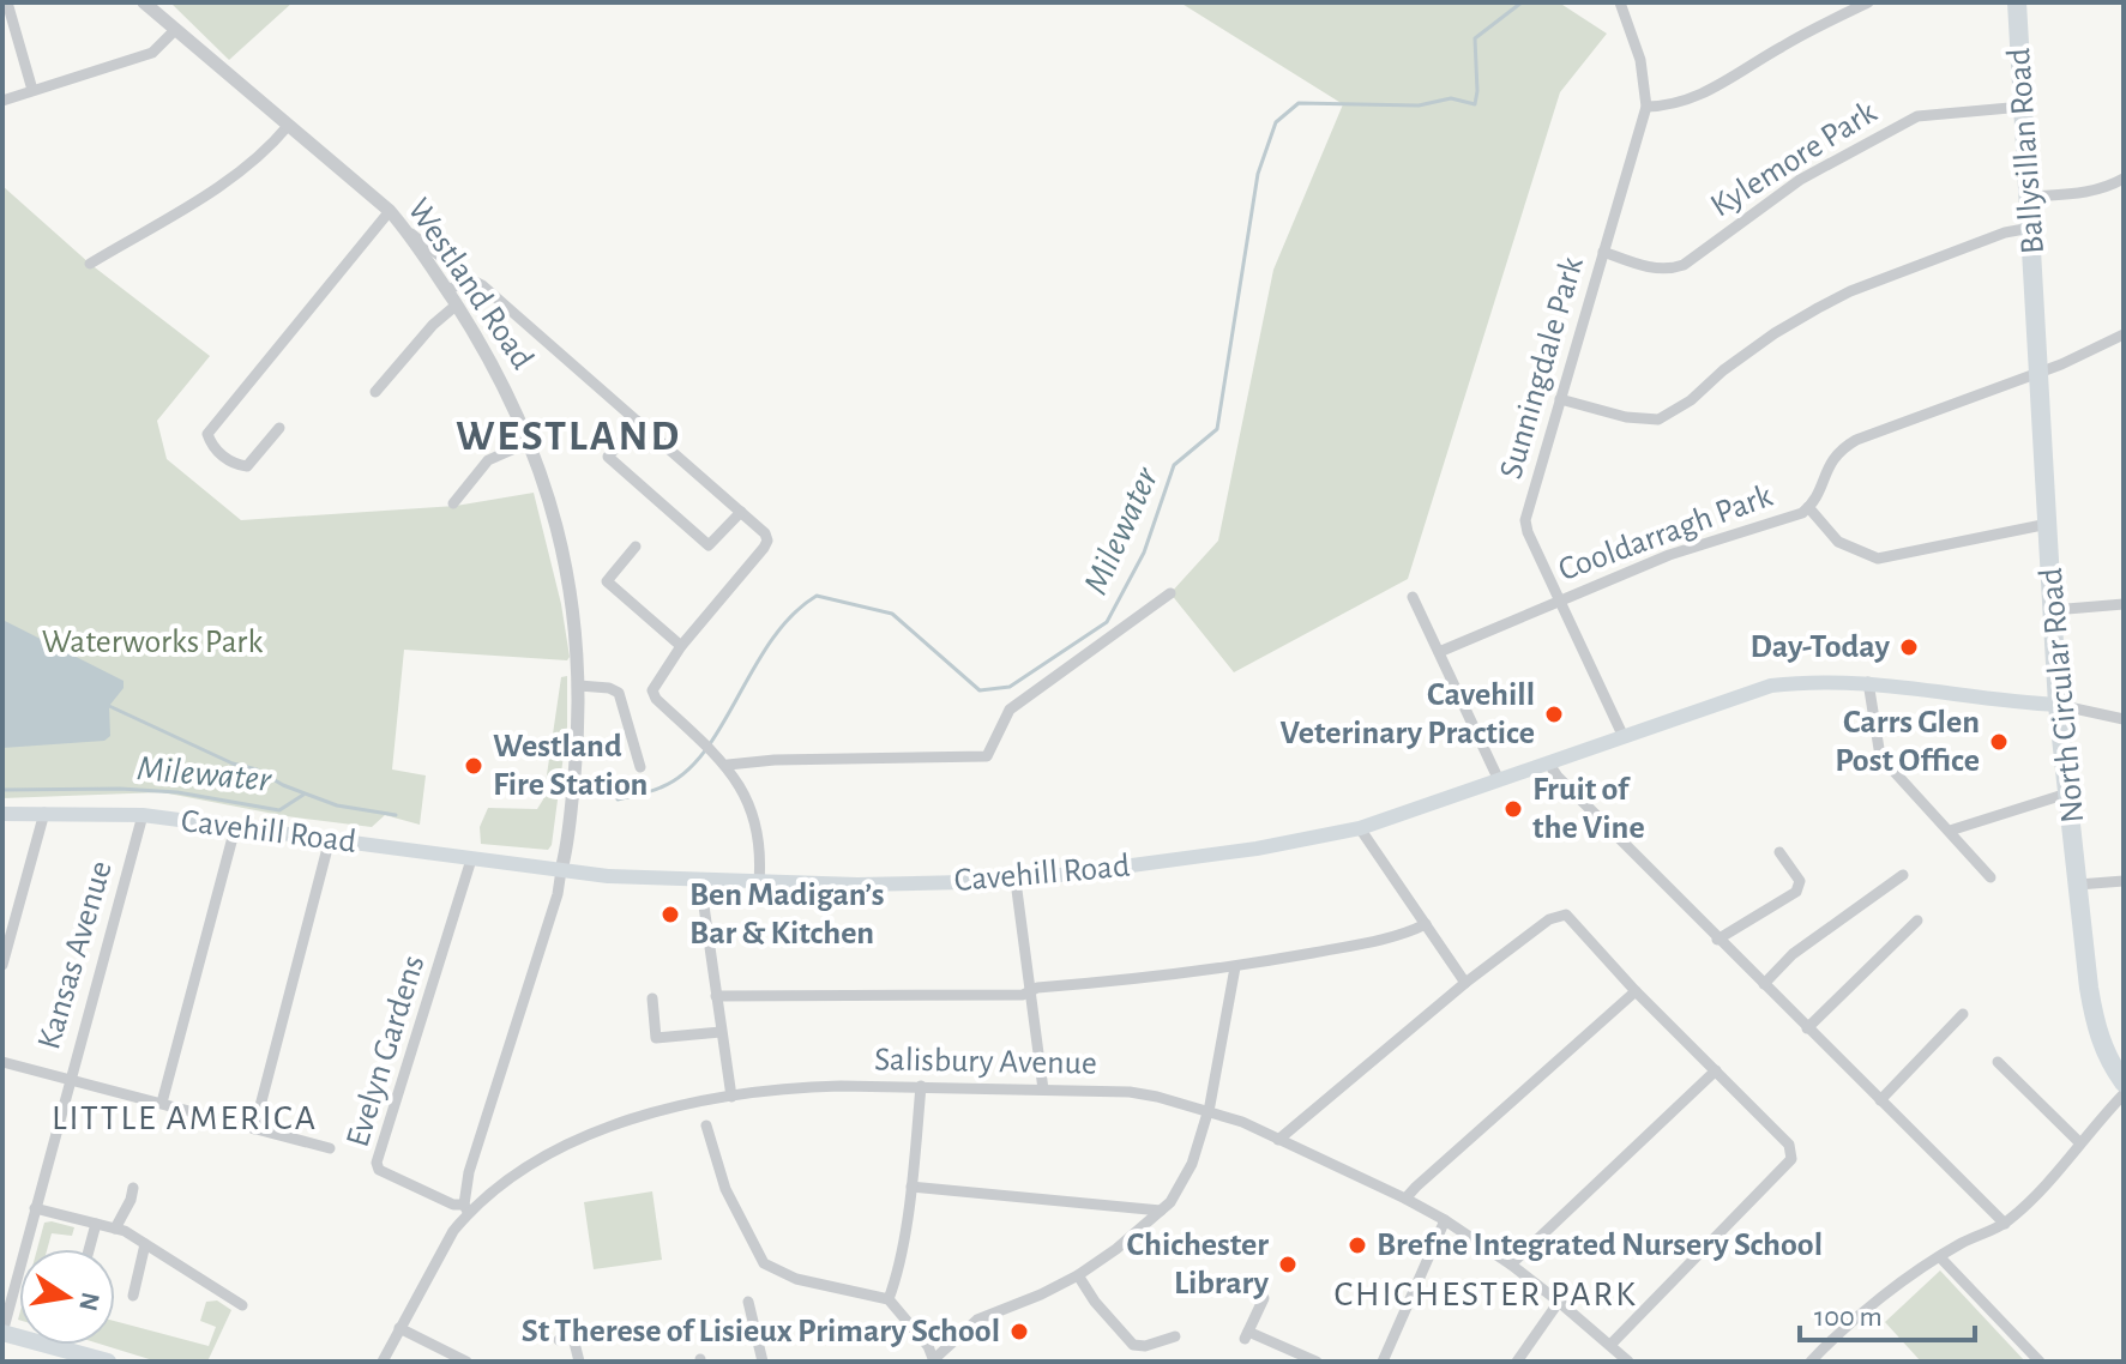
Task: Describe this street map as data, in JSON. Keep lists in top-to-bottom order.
{
  "streets": {
    "highway": ["Ballysillan Road", "North Circular Road"],
    "main road": ["Cavehill Road"],
    "street": [
      "Kylemore Park",
      "Westland Road",
      "Sunningdale Park",
      "Cooldarragh Park",
      "Kansas Avenue",
      "Evelyn Gardens",
      "Salisbury Avenue"
    ]
  },
  "crossings": [
    ["Ballysillan Road", "Kylemore Park"],
    ["Ballysillan Road", "North Circular Road"],
    ["Kylemore Park", "Sunningdale Park"],
    ["Westland Road", "Cavehill Road"],
    ["Sunningdale Park", "Cooldarragh Park"],
    ["Sunningdale Park", "Cavehill Road"],
    ["Cooldarragh Park", "North Circular Road"],
    ["North Circular Road", "Cavehill Road"],
    ["Cavehill Road", "Kansas Avenue"],
    ["Cavehill Road", "Evelyn Gardens"],
    ["Evelyn Gardens", "Salisbury Avenue"]
  ],
  "districts": ["WESTLAND", "LITTLE AMERICA", "CHICHESTER PARK"],
  "water": ["Milewater"],
  "parks": ["Waterworks Park"],
  "places": [
    "Day-Today",
    "Cavehill Veterinary Practice",
    "Carrs Glen Post Office",
    "Westland Fire Station",
    "Fruit of the Vine",
    "Ben Madigan’s Bar & Kitchen",
    "Brefne Integrated Nursery School",
    "Chichester Library",
    "St Therese of Lisieux Primary School"
  ],
  "scale_bar": "100 m",
  "north": "right"
}
